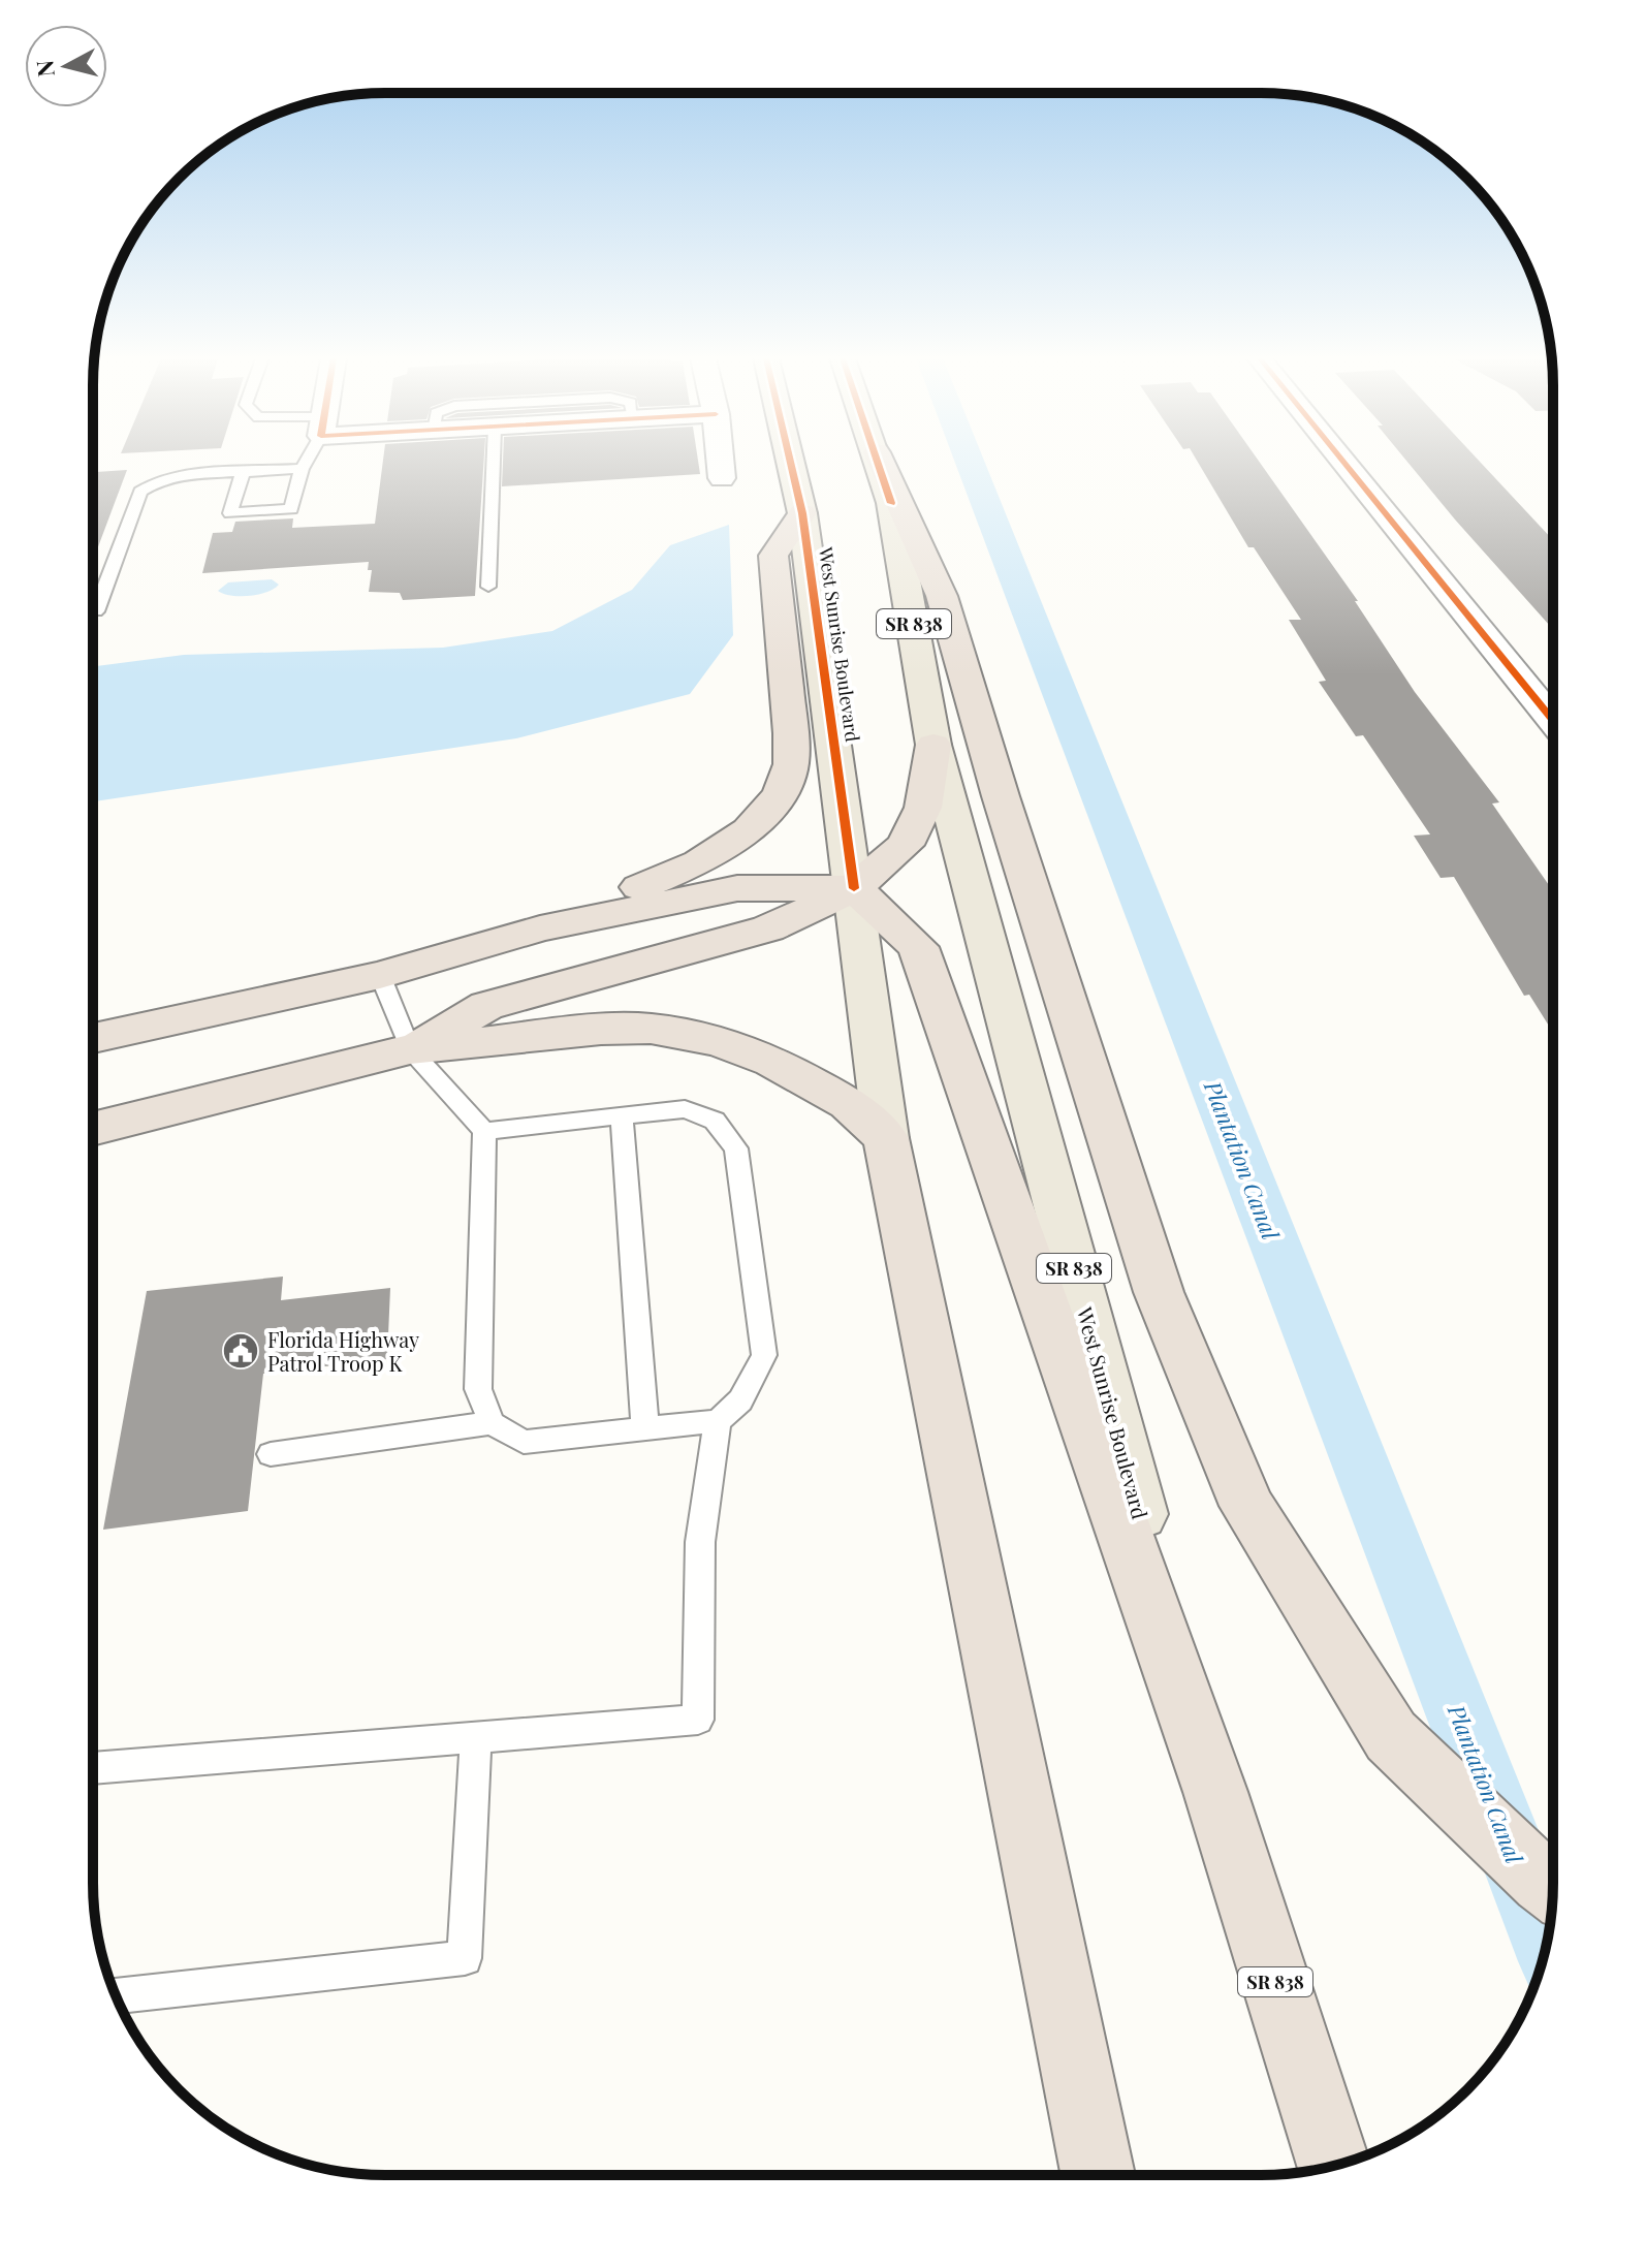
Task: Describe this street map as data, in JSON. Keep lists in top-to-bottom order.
{
  "streets": {
    "highway": ["SR 838", "West Sunrise Boulevard"]
  },
  "water": ["Plantation Canal"],
  "places": {
    "public building": ["Florida Highway Patrol Troop K"]
  },
  "north": "left"
}
